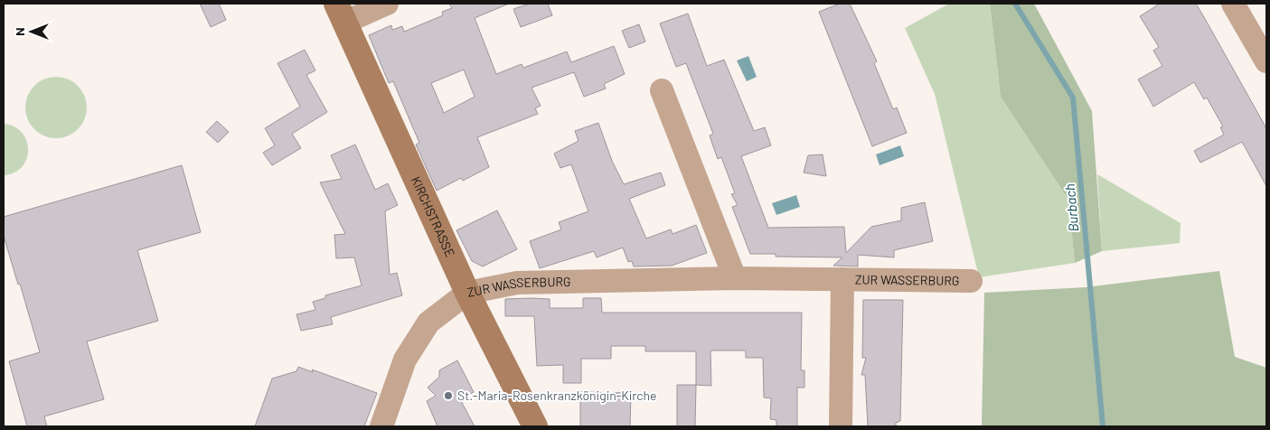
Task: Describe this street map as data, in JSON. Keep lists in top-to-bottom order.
{
  "streets": {
    "street": ["KIRCHSTRASSE", "ZUR WASSERBURG"]
  },
  "crossings": [
    ["KIRCHSTRASSE", "ZUR WASSERBURG"]
  ],
  "water": ["Burbach"],
  "places": ["St.-Maria-Rosenkranzkönigin-Kirche"],
  "north": "left"
}
